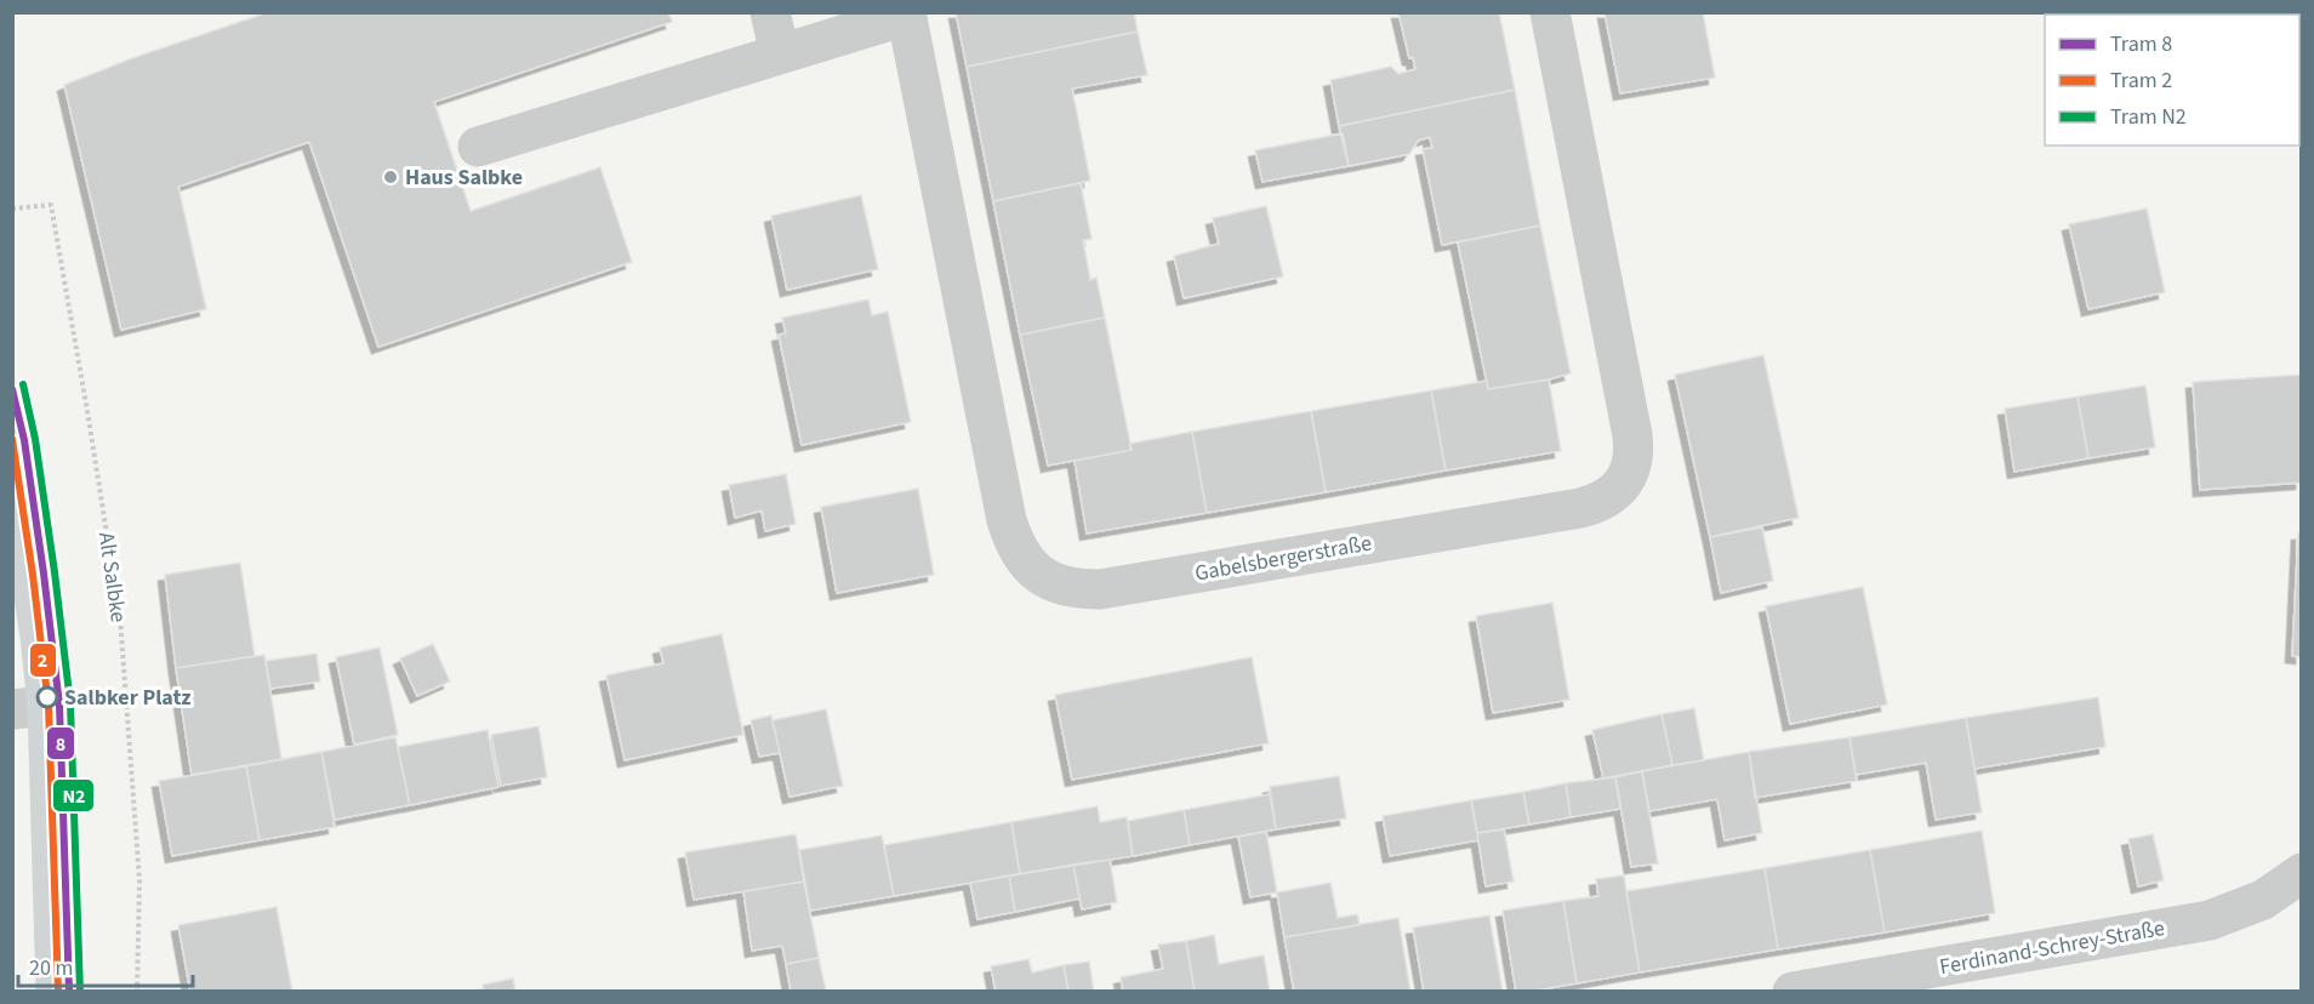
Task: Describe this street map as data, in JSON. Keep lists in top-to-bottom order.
{
  "streets": {
    "street": ["Gabelsbergerstraße", "Ferdinand-Schrey-Straße"],
    "path": ["Alt Salbke"]
  },
  "places": ["Haus Salbke", "Salbker Platz"],
  "lines": ["tram line N2", "tram line 8", "tram line 2"],
  "legend": ["Tram 8", "Tram 2", "Tram N2"],
  "scale_bar": "20 m"
}
